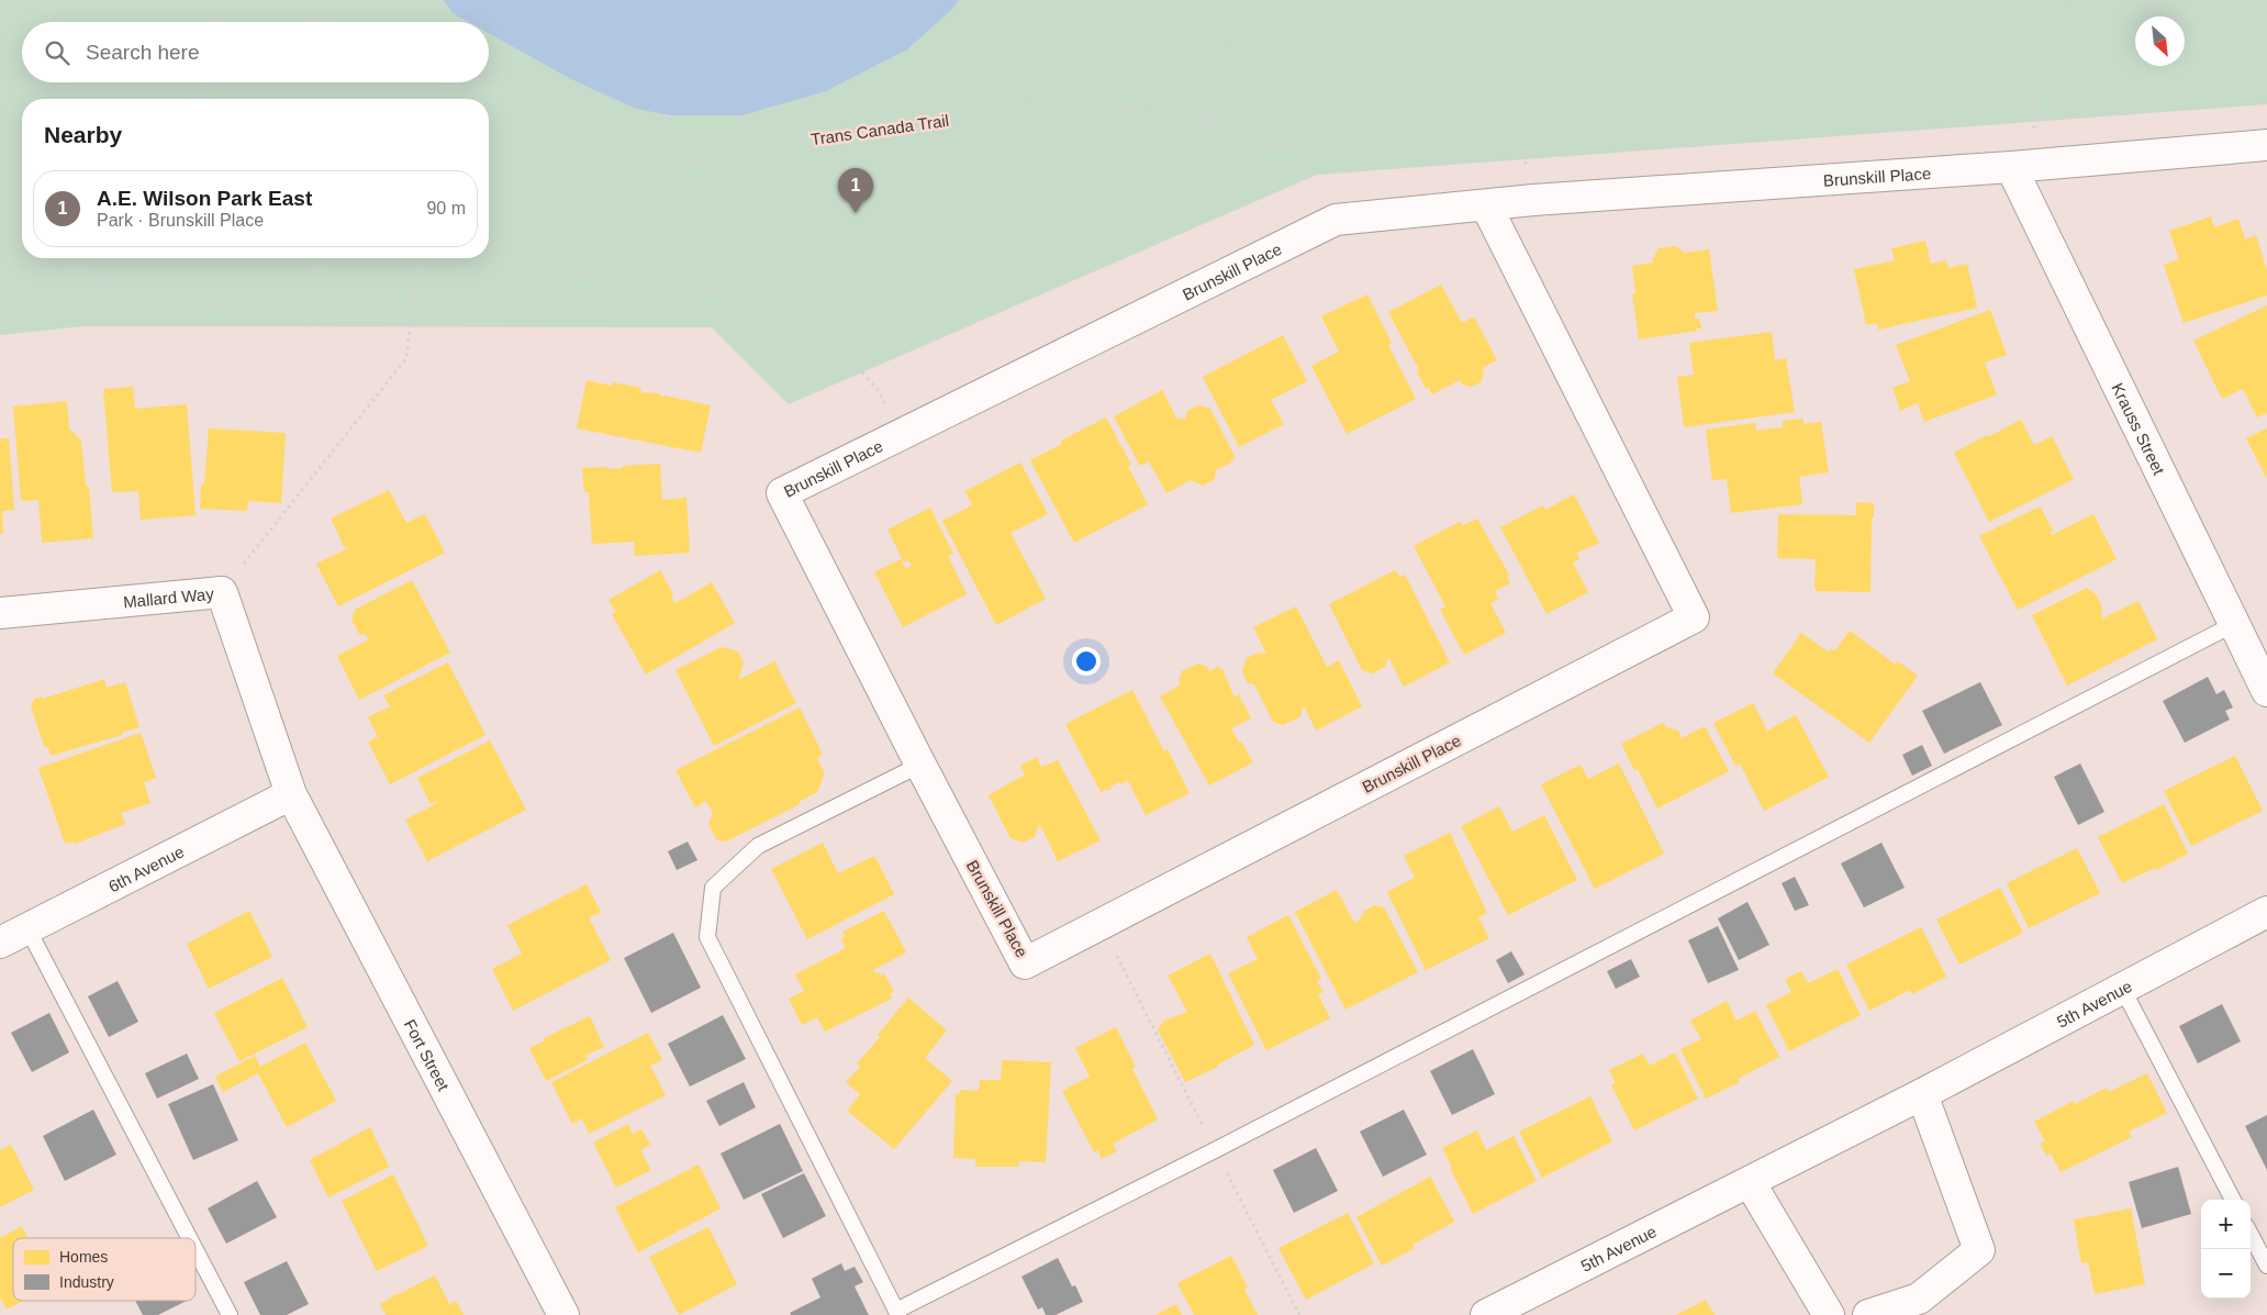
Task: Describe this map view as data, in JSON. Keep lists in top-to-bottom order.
{
  "streets": {
    "street": [
      "Brunskill Place",
      "Krauss Street",
      "Mallard Way",
      "6th Avenue",
      "5th Avenue",
      "Fort Street"
    ],
    "path": ["Trans Canada Trail"]
  },
  "crossings": [
    ["Trans Canada Trail", "Brunskill Place"],
    ["Brunskill Place", "Krauss Street"],
    ["Mallard Way", "6th Avenue"],
    ["Mallard Way", "Fort Street"],
    ["6th Avenue", "Fort Street"]
  ],
  "legend": ["Homes", "Industry"],
  "north": "bottom right",
  "page": {
    "search": "Search here",
    "heading": "Nearby",
    "pins": "1",
    "list": [
      {
        "mark": "1",
        "name": "A.E. Wilson Park East",
        "note": "Park · Brunskill Place",
        "value": "90 m"
      }
    ],
    "map_buttons": ["+", "−"]
  }
}
